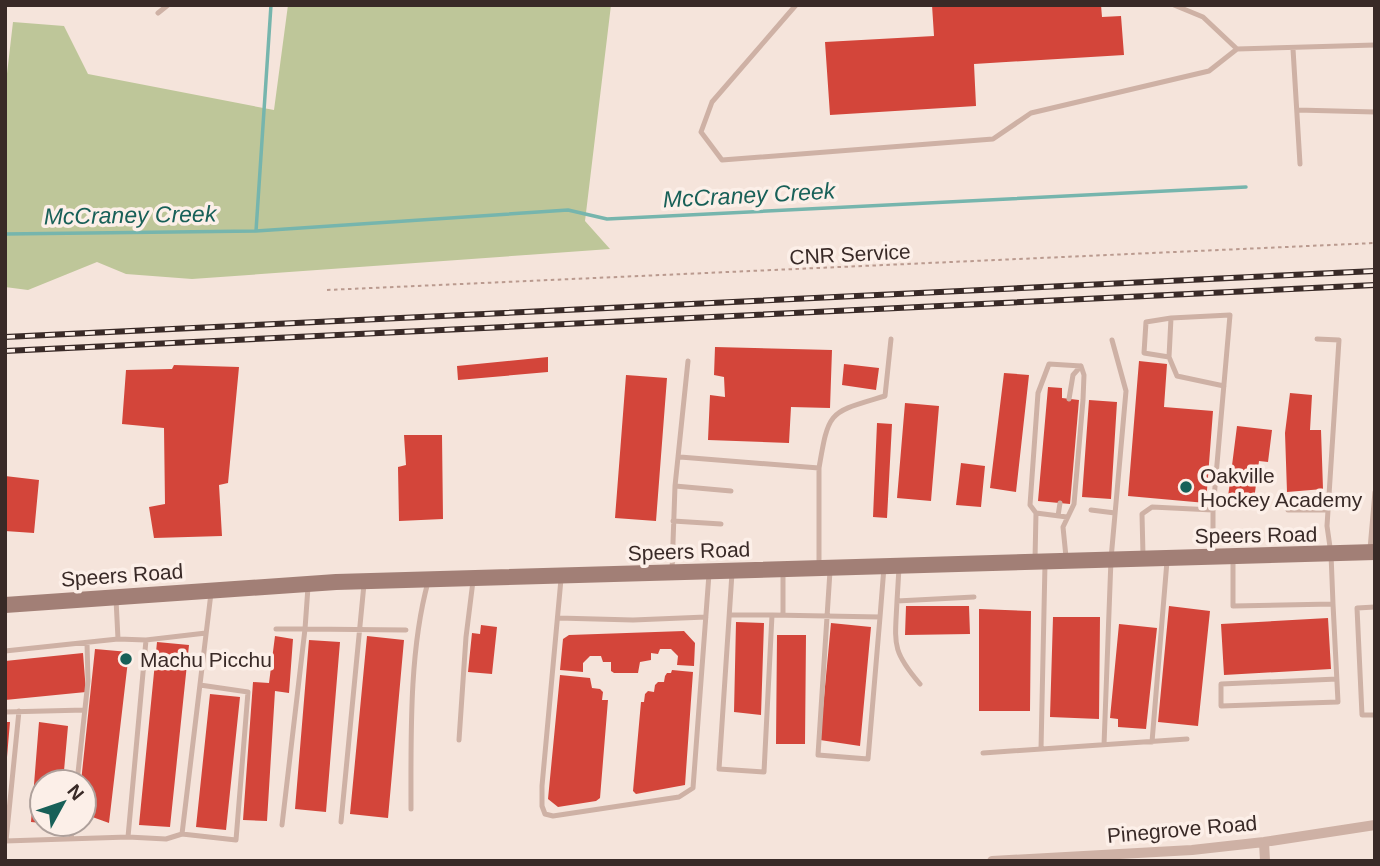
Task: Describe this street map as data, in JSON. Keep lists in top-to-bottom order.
{
  "streets": {
    "main road": ["Speers Road"],
    "street": ["Pinegrove Road"],
    "path": ["CNR Service"]
  },
  "water": ["McCraney Creek"],
  "places": ["Oakville Hockey Academy", "Machu Picchu"],
  "north": "top right"
}
